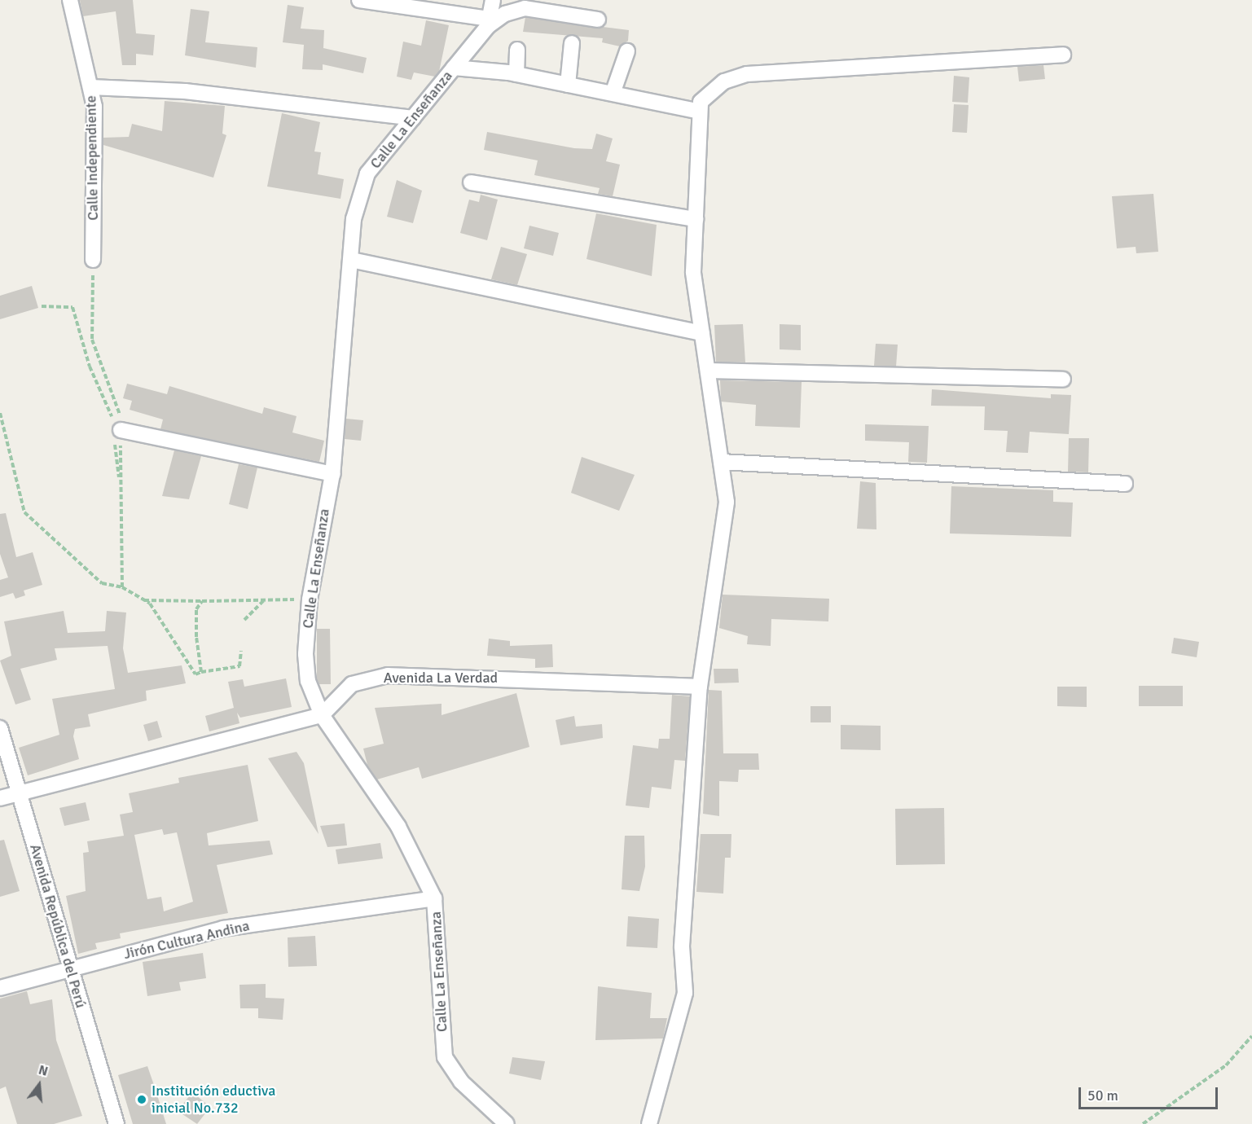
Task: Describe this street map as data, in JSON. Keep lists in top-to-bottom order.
{
  "streets": {
    "street": [
      "Calle La Enseñanza",
      "Calle Independiente",
      "Avenida La Verdad",
      "Avenida República del Perú",
      "Jirón Cultura Andina"
    ]
  },
  "crossings": [
    ["Calle La Enseñanza", "Avenida La Verdad"],
    ["Calle La Enseñanza", "Jirón Cultura Andina"],
    ["Avenida República del Perú", "Jirón Cultura Andina"]
  ],
  "places": ["Institución eductiva inicial No.732"],
  "scale_bar": "50 m",
  "north": "top"
}
